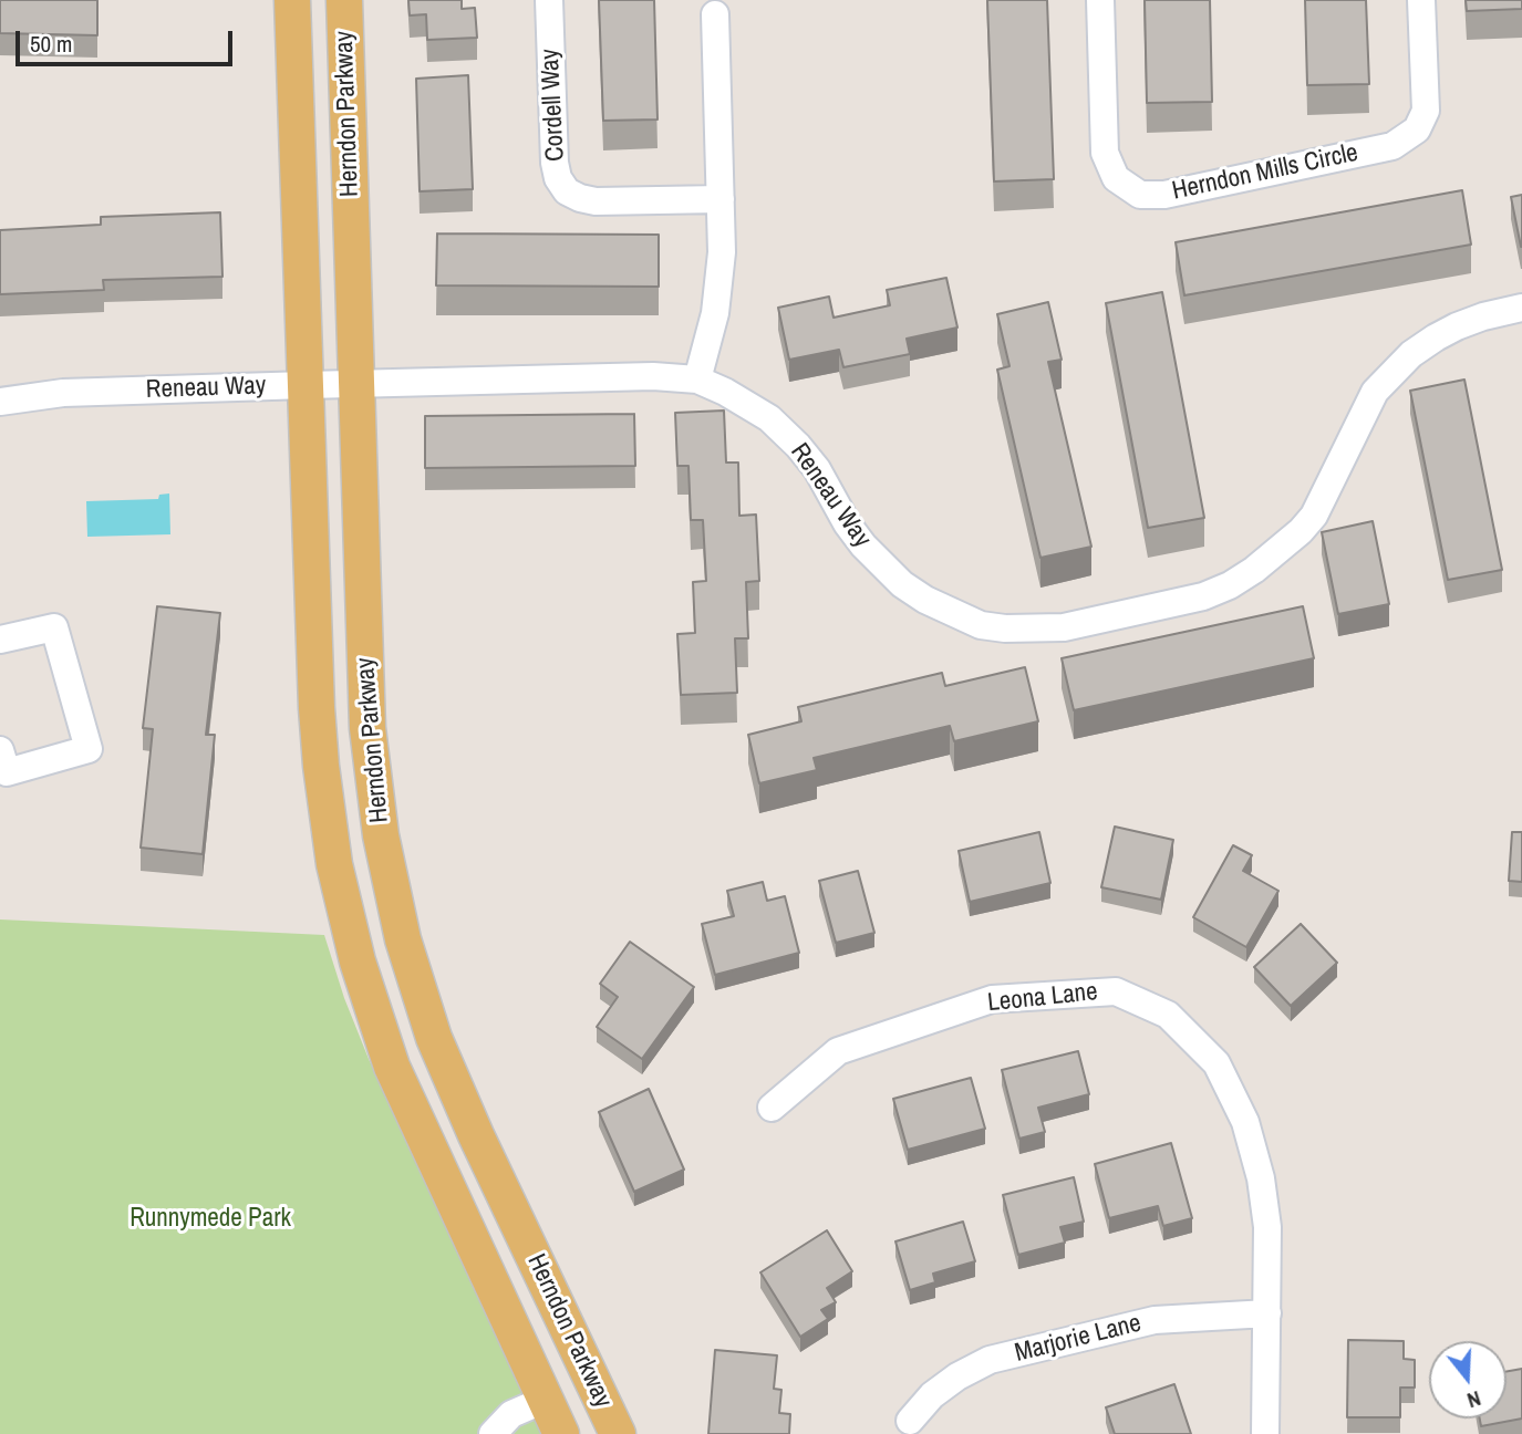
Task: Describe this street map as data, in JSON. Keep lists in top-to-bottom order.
{
  "streets": {
    "main road": ["Herndon Parkway"],
    "street": [
      "Cordell Way",
      "Herndon Mills Circle",
      "Reneau Way",
      "Leona Lane",
      "Marjorie Lane"
    ]
  },
  "crossings": [
    ["Herndon Parkway", "Reneau Way"],
    ["Leona Lane", "Marjorie Lane"]
  ],
  "parks": ["Runnymede Park"],
  "scale_bar": "50 m",
  "north": "bottom"
}
